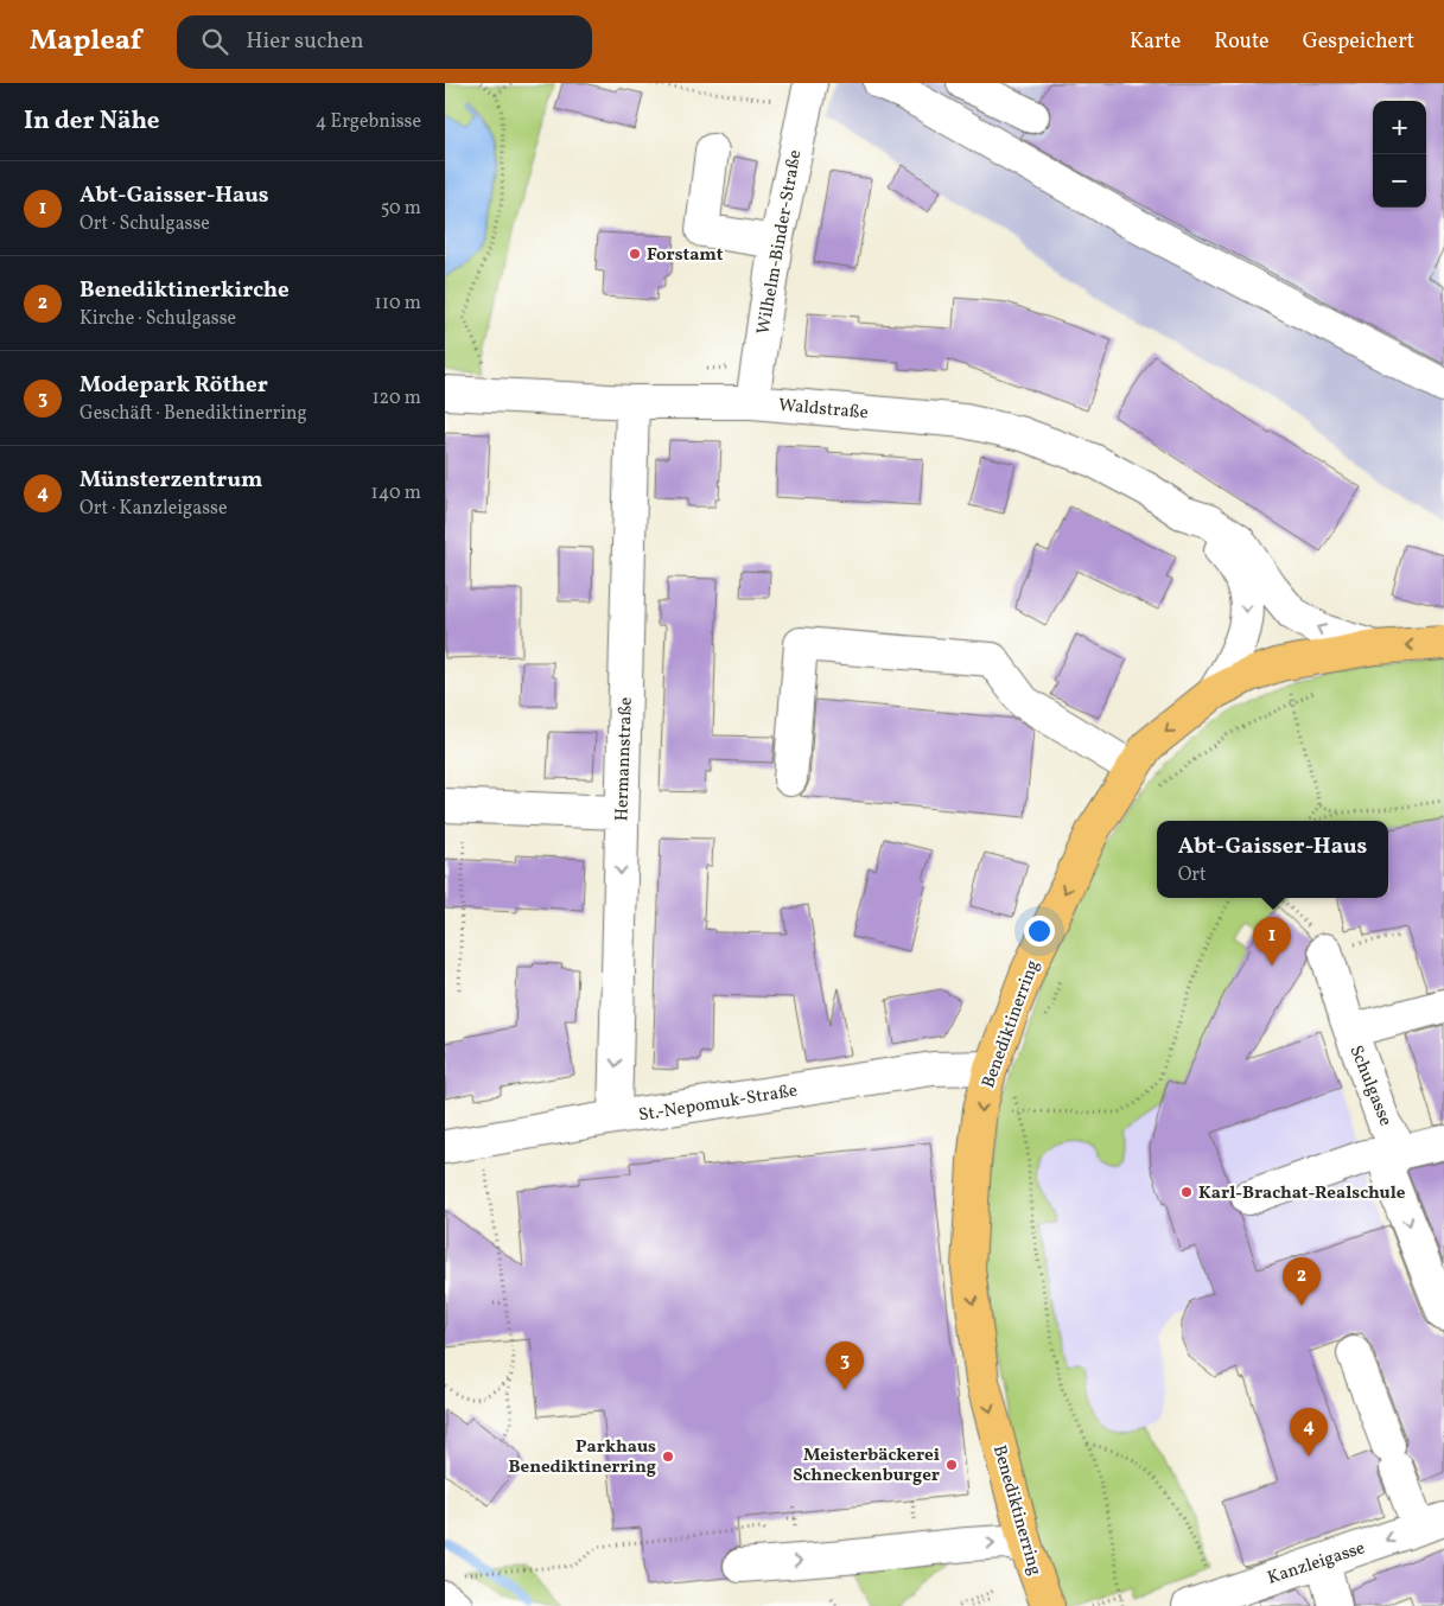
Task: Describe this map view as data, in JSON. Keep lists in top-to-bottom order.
{
  "streets": {
    "main road": ["Benediktinerring"],
    "street": [
      "Wilhelm-Binder-Straße",
      "Waldstraße",
      "Hermannstraße",
      "Schulgasse",
      "St.-Nepomuk-Straße",
      "Kanzleigasse"
    ]
  },
  "crossings": [
    ["Wilhelm-Binder-Straße", "Waldstraße"],
    ["Waldstraße", "Hermannstraße"],
    ["Waldstraße", "Benediktinerring"],
    ["Hermannstraße", "St.-Nepomuk-Straße"],
    ["Benediktinerring", "St.-Nepomuk-Straße"]
  ],
  "one_way": ["Hermannstraße", "Benediktinerring", "Kanzleigasse"],
  "places": [
    "Forstamt",
    "Karl-Brachat-Realschule",
    "Parkhaus Benediktinerring",
    "Meisterbäckerei Schneckenburger"
  ],
  "page": {
    "header": "Mapleaf",
    "search": "Hier suchen",
    "nav": ["Karte", "Route", "Gespeichert"],
    "heading": ["In der Nähe", "4 Ergebnisse"],
    "map_buttons": ["+", "−"],
    "list": [
      {
        "mark": "1",
        "name": "Abt-Gaisser-Haus",
        "note": "Ort · Schulgasse",
        "value": "50 m"
      },
      {
        "mark": "2",
        "name": "Benediktinerkirche",
        "note": "Kirche · Schulgasse",
        "value": "110 m"
      },
      {
        "mark": "3",
        "name": "Modepark Röther",
        "note": "Geschäft · Benediktinerring",
        "value": "120 m"
      },
      {
        "mark": "4",
        "name": "Münsterzentrum",
        "note": "Ort · Kanzleigasse",
        "value": "140 m"
      }
    ],
    "popup": ["Abt-Gaisser-Haus", "Ort"],
    "pins": [
      "1",
      "2",
      "3",
      "4"
    ]
  }
}
